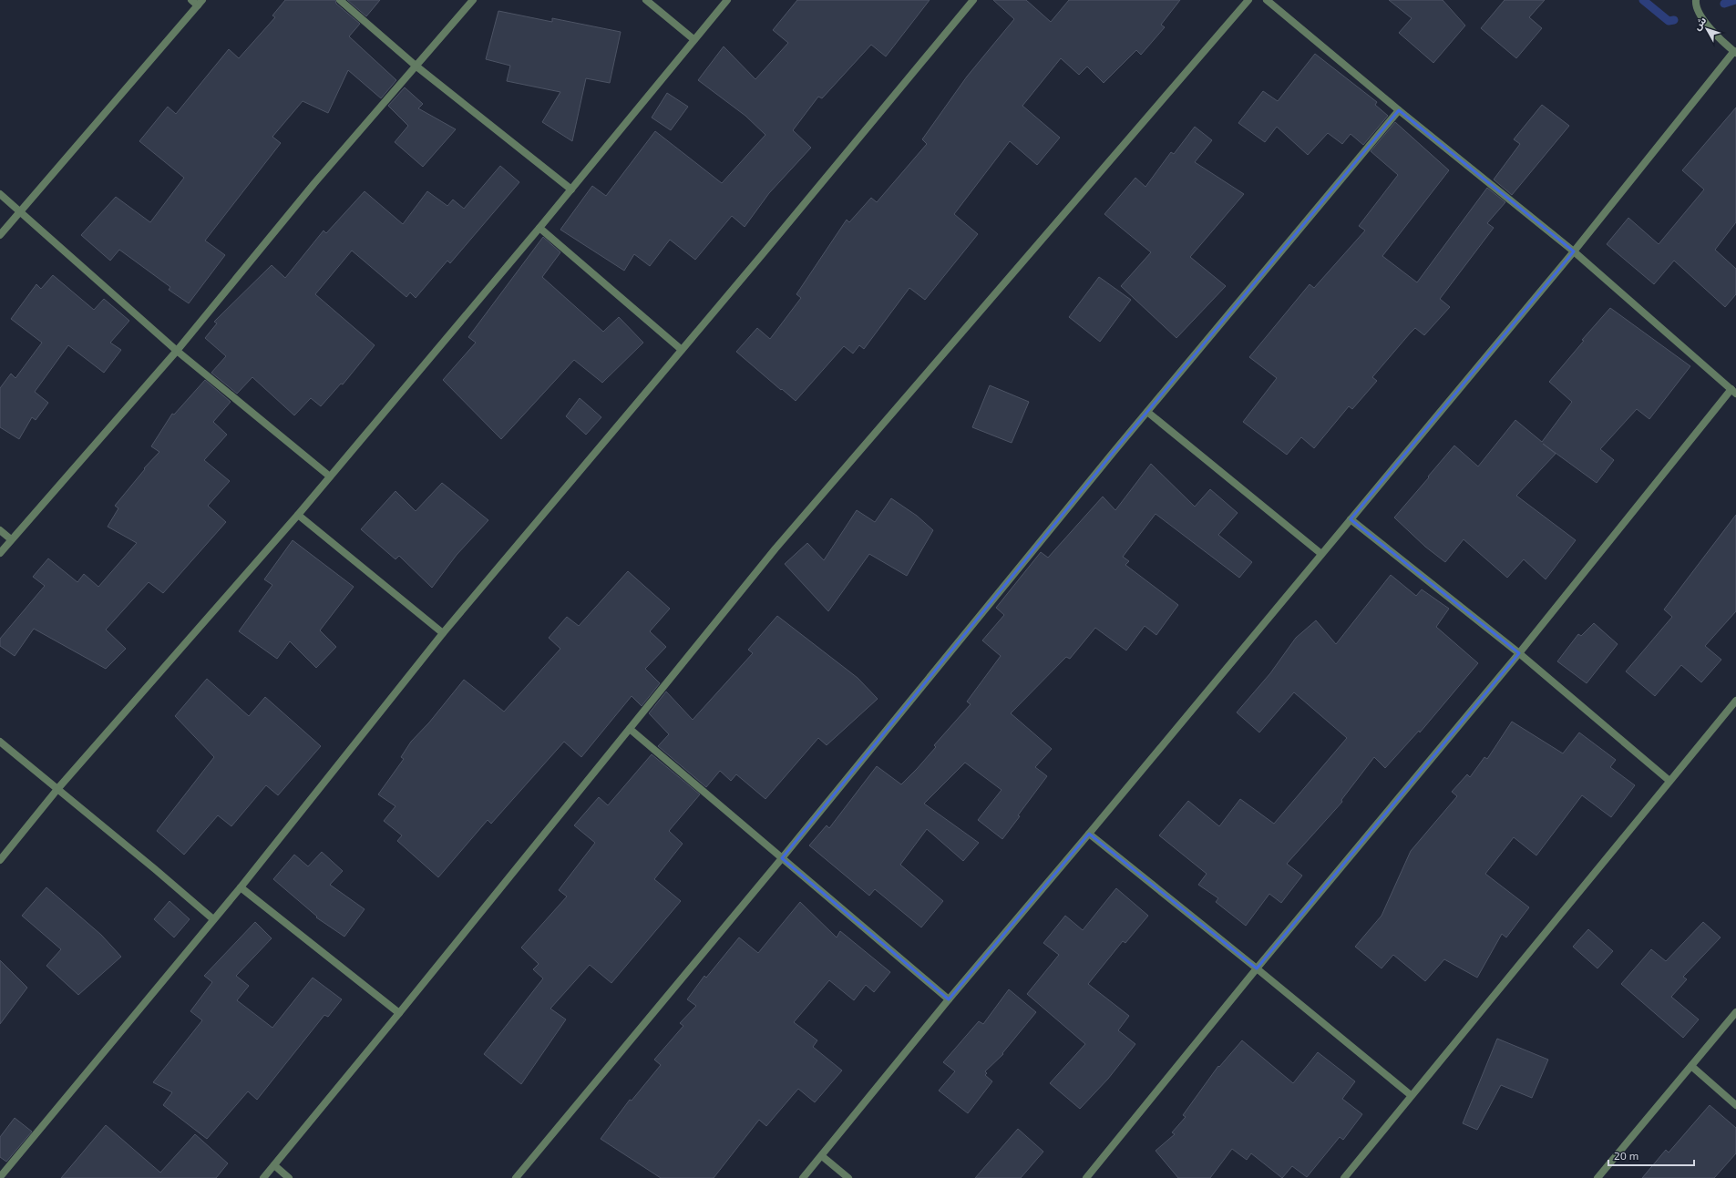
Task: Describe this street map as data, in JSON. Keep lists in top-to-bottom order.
{
  "scale_bar": "20 m",
  "north": "top left"
}
